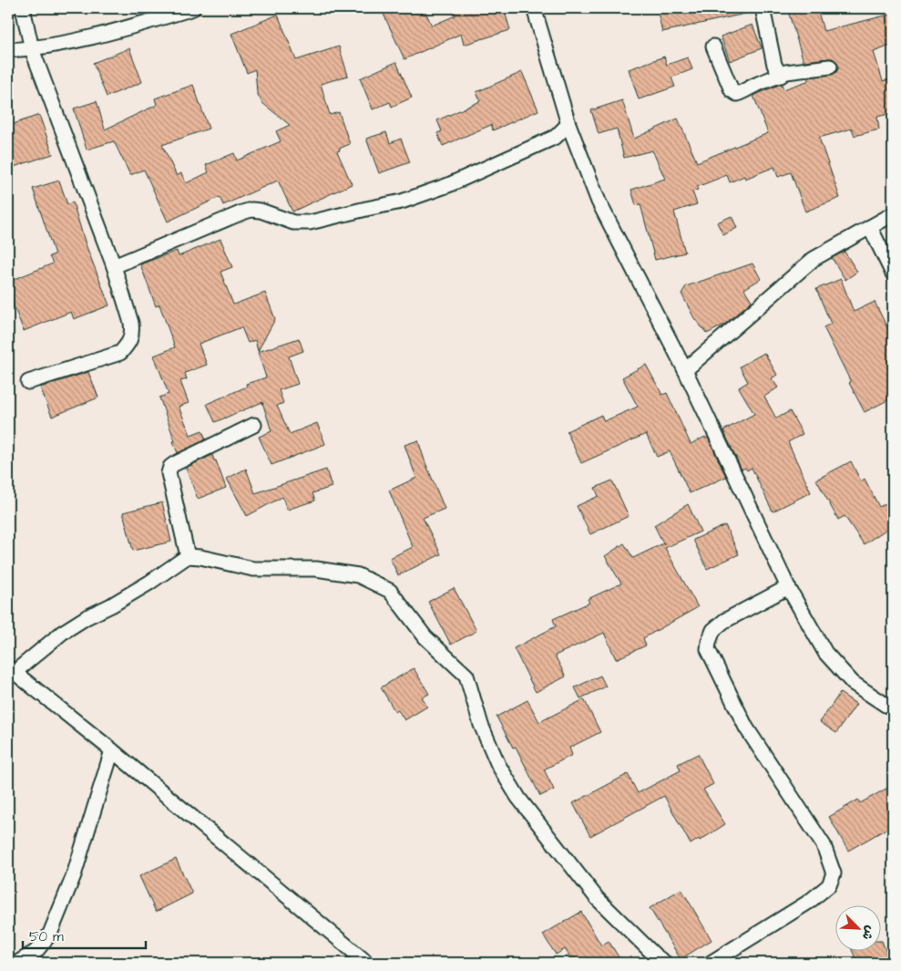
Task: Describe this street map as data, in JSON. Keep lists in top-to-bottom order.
{
  "scale_bar": "50 m",
  "north": "bottom right"
}
